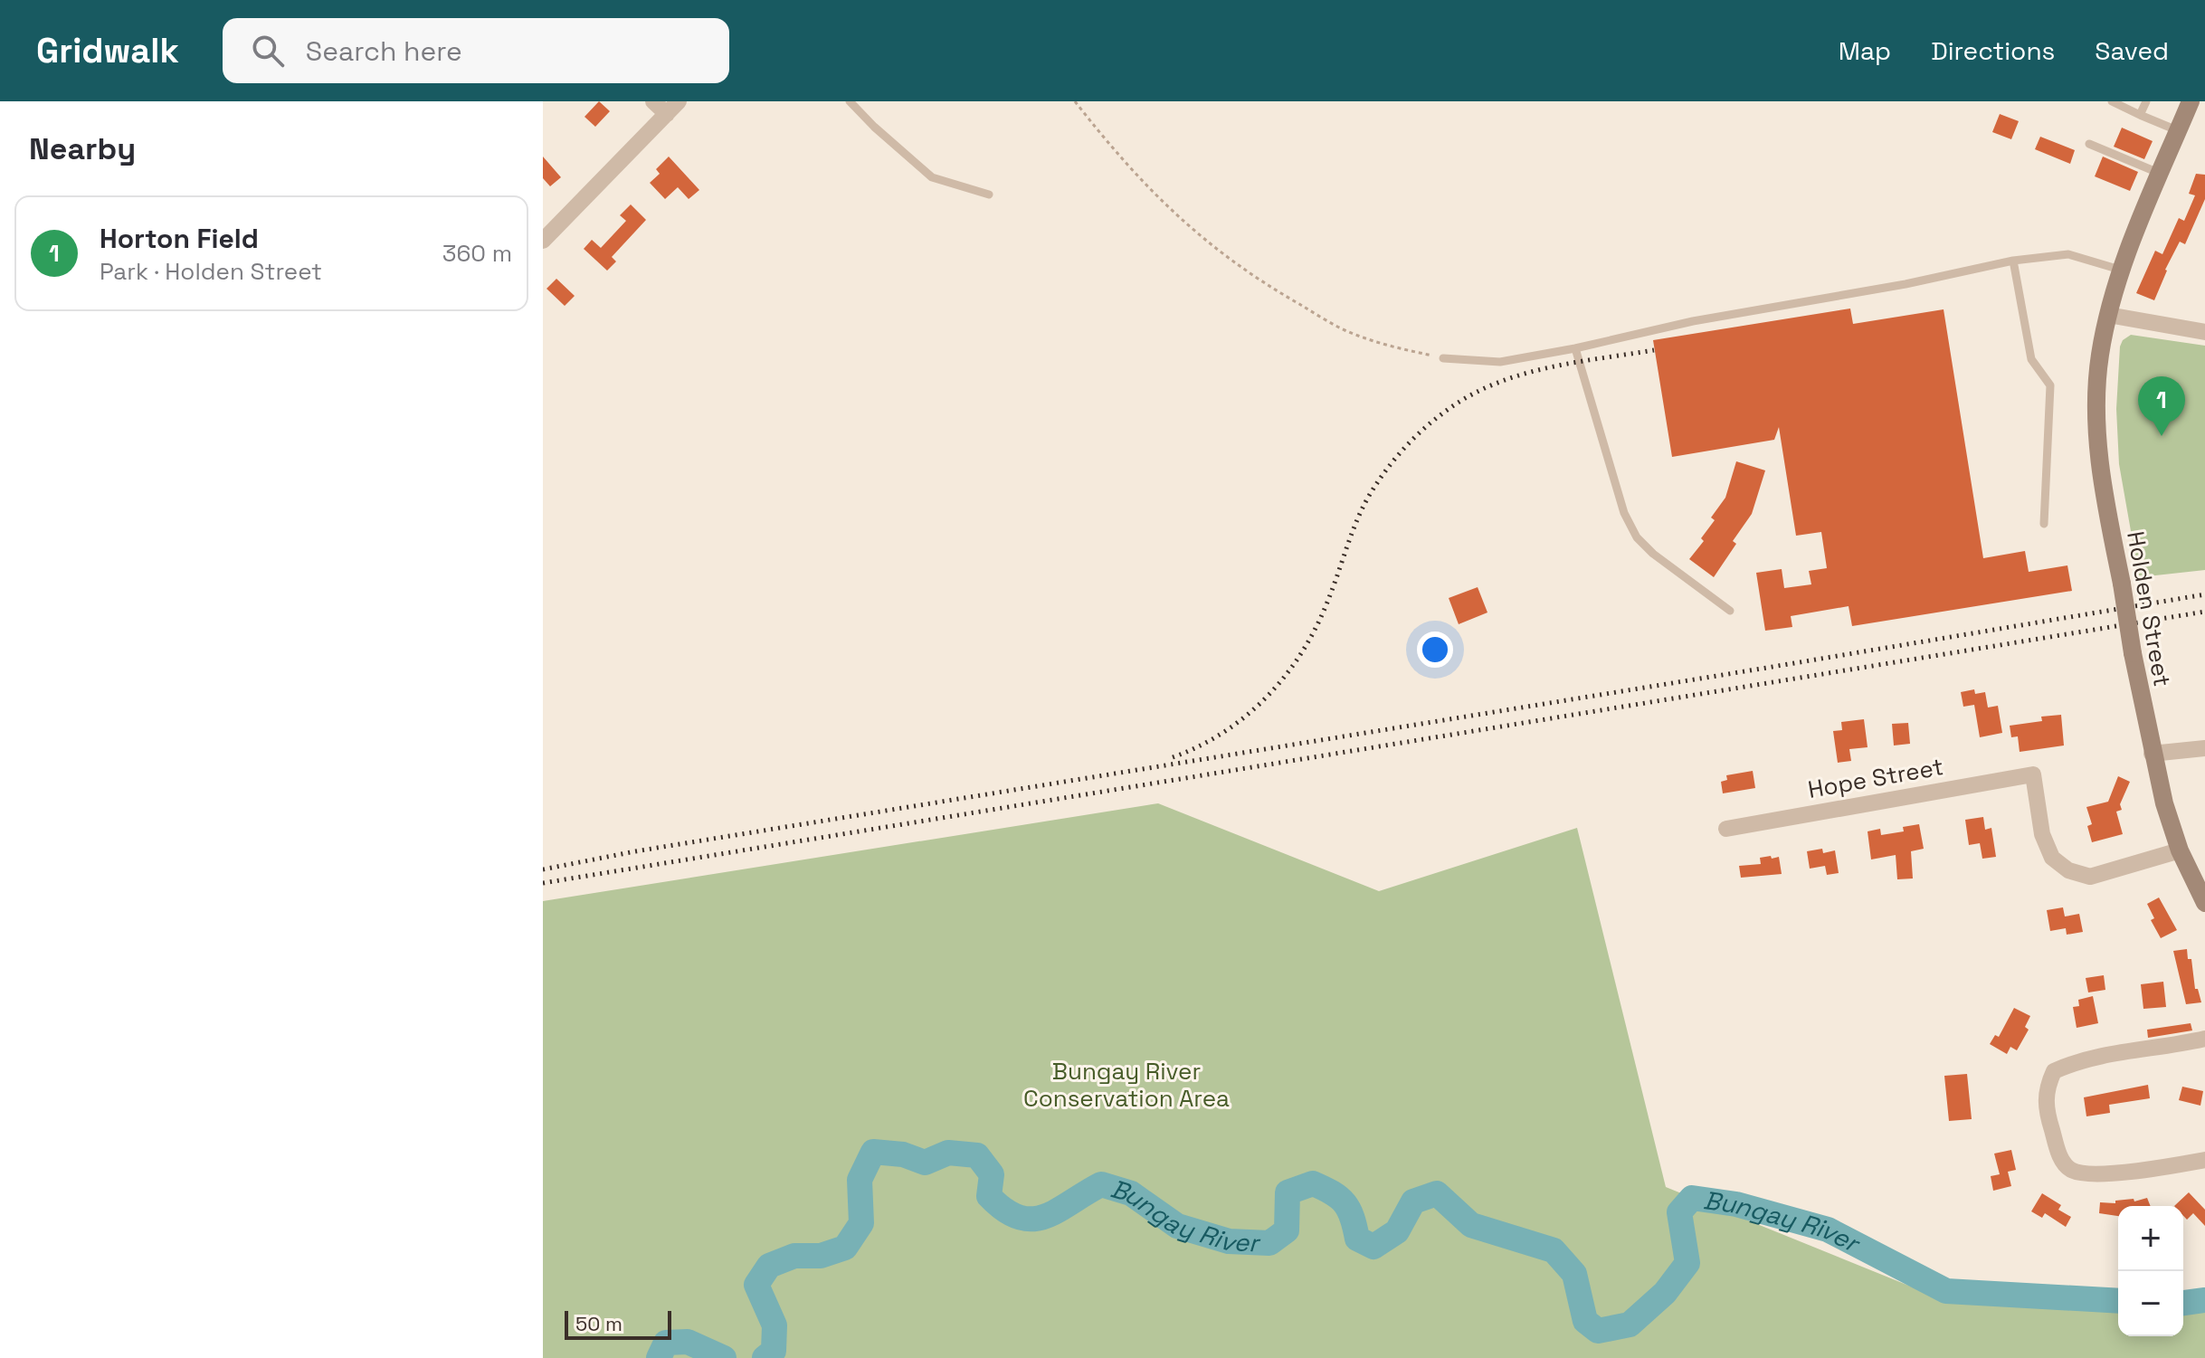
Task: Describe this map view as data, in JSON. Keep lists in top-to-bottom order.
{
  "streets": {
    "main road": ["Holden Street"],
    "street": ["Hope Street"]
  },
  "crossings": [
    ["Holden Street", "Hope Street"]
  ],
  "water": ["Bungay River"],
  "parks": ["Bungay River Conservation Area"],
  "scale_bar": "50 m",
  "page": {
    "header": "Gridwalk",
    "search": "Search here",
    "nav": ["Map", "Directions", "Saved"],
    "heading": "Nearby",
    "list": [
      {
        "mark": "1",
        "name": "Horton Field",
        "note": "Park · Holden Street",
        "value": "360 m"
      }
    ],
    "pins": "1",
    "map_buttons": ["+", "−"],
    "scale": "50 m"
  }
}
